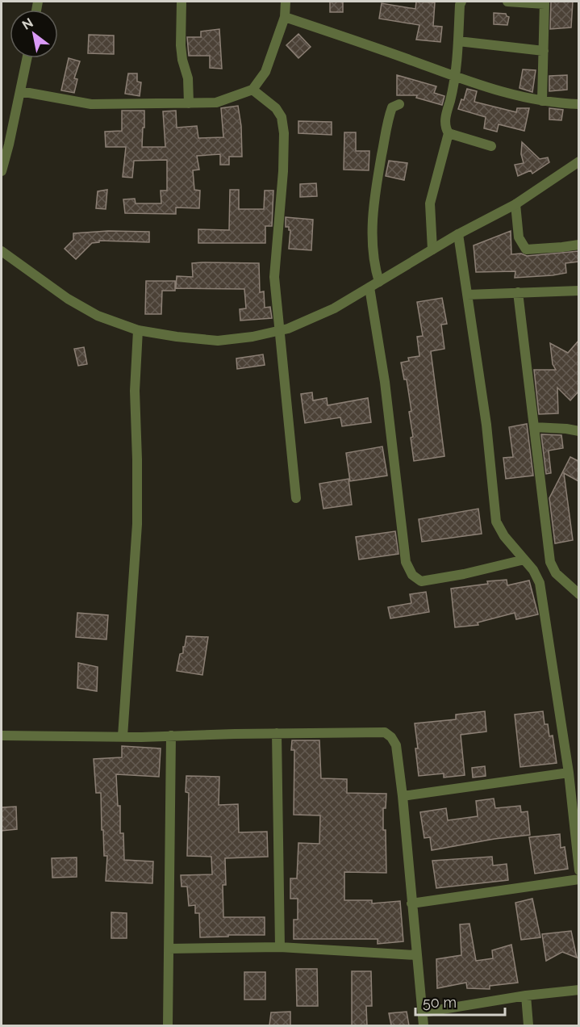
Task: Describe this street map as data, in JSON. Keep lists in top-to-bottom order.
{
  "scale_bar": "50 m",
  "north": "top left"
}
